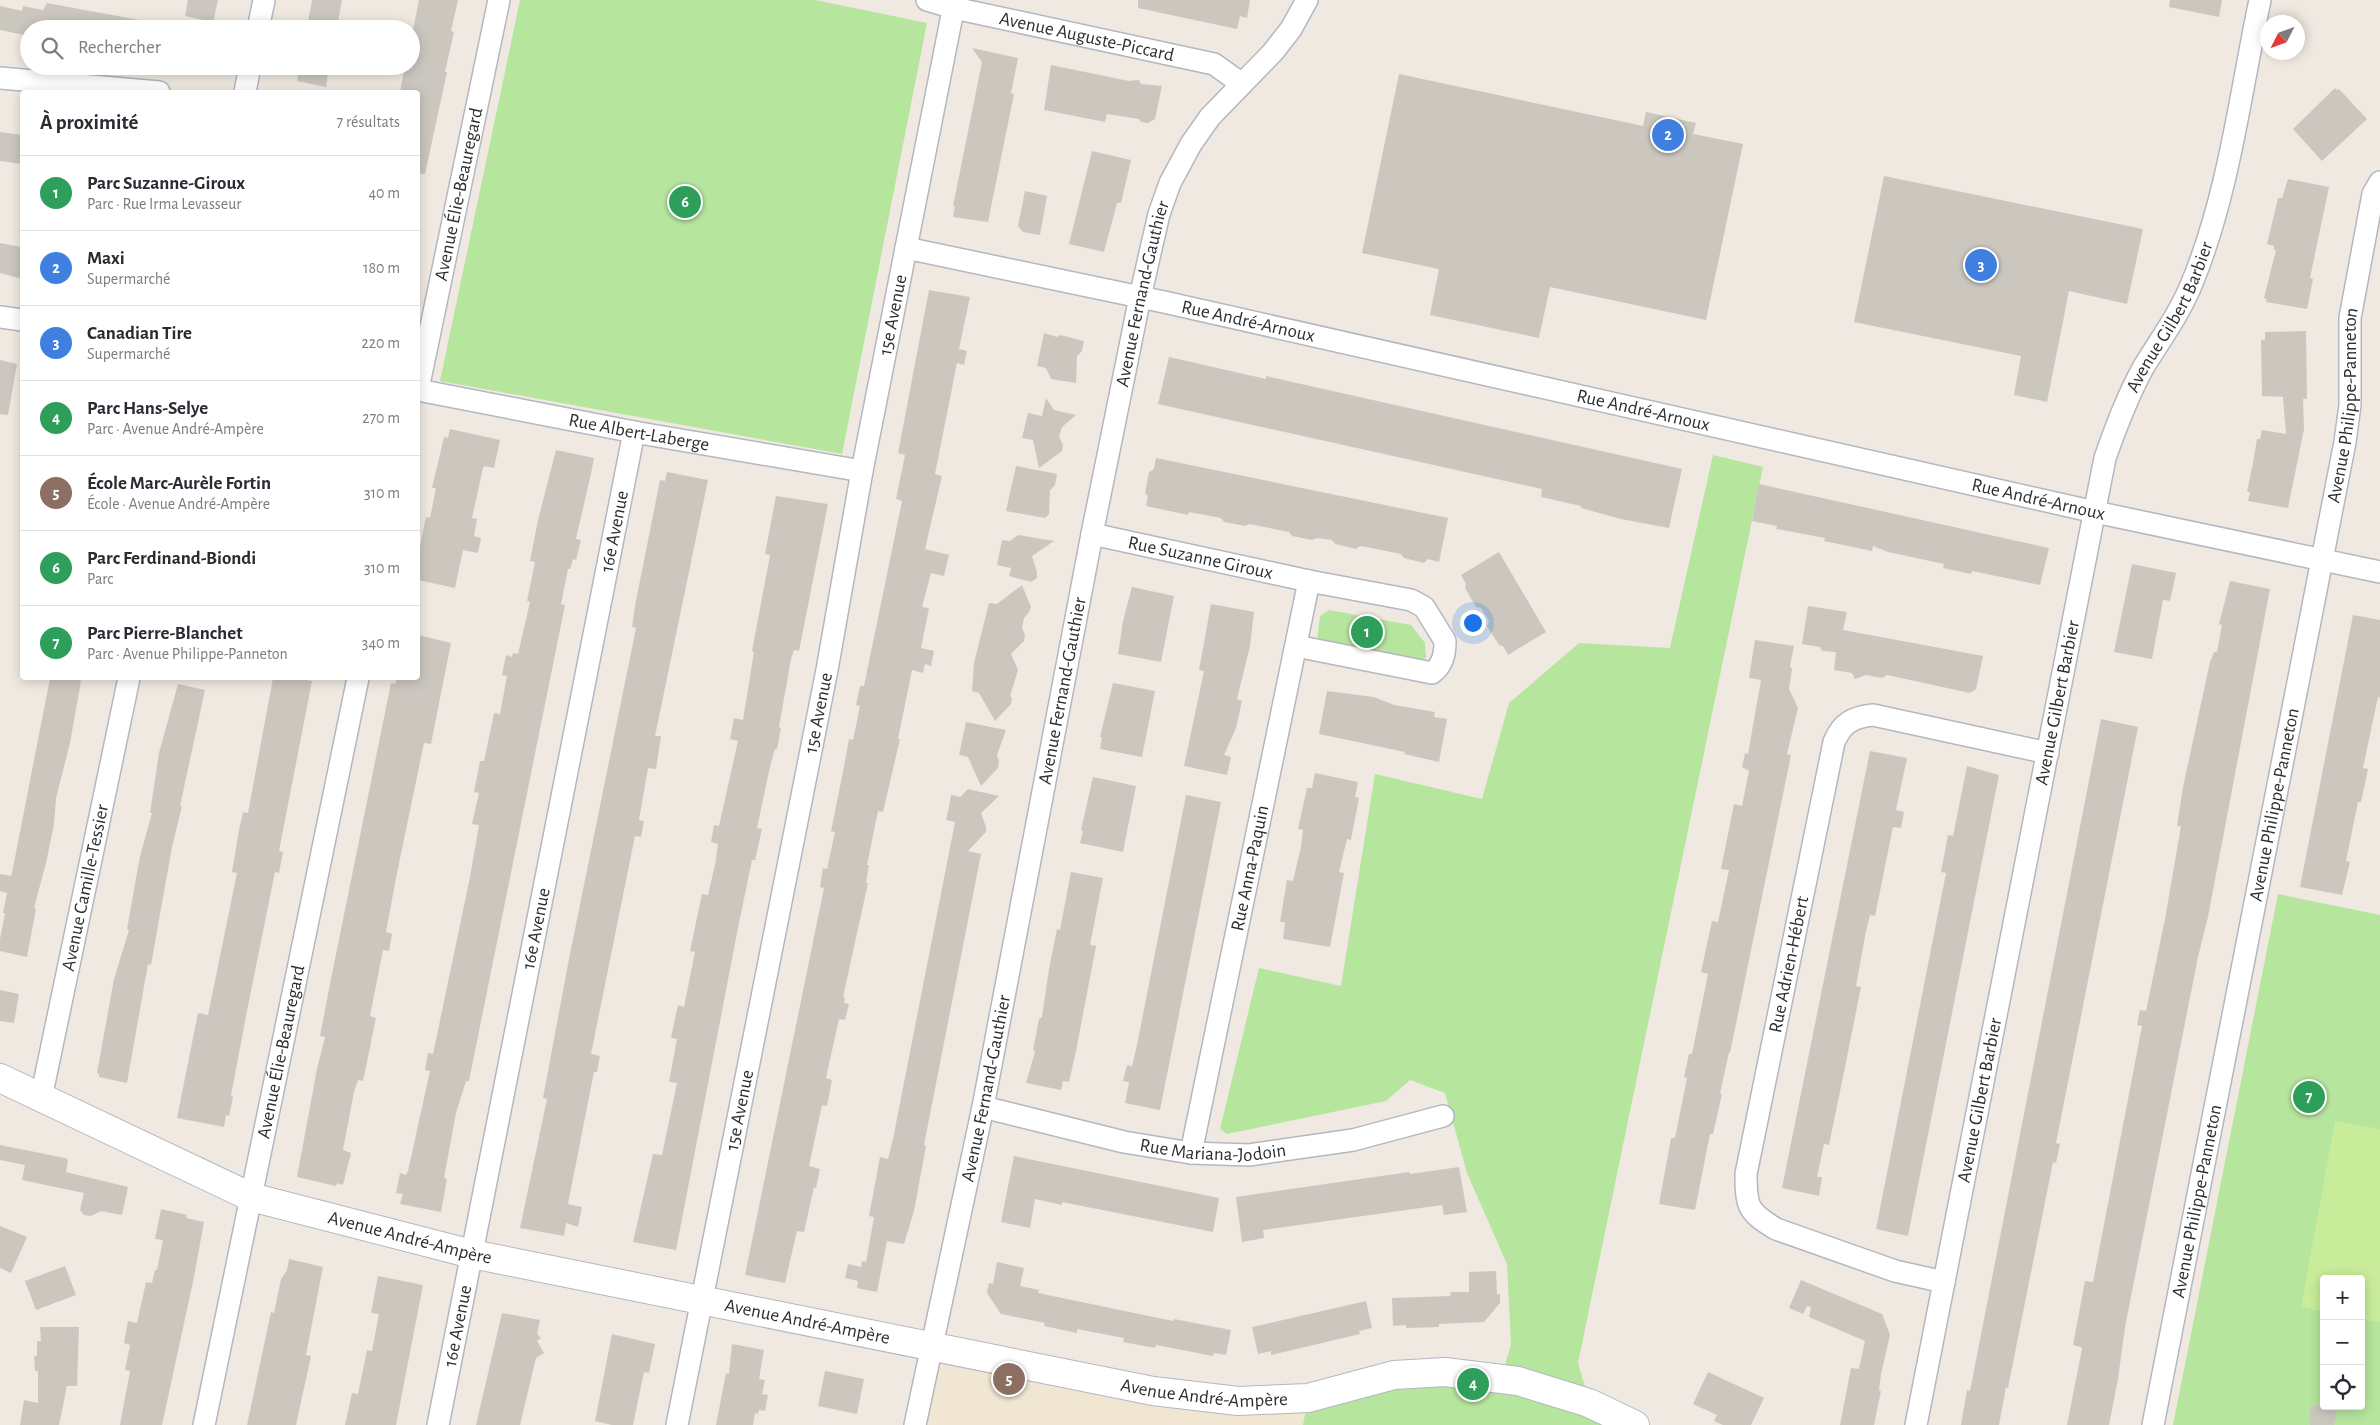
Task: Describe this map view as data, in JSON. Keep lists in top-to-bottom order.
{
  "streets": {
    "street": [
      "Avenue Auguste-Piccard",
      "Avenue Élie-Beauregard",
      "Avenue Fernand-Gauthier",
      "15e Avenue",
      "Avenue Gilbert Barbier",
      "Rue André-Arnoux",
      "Avenue Philippe-Panneton",
      "Rue Albert-Laberge",
      "16e Avenue",
      "Rue Suzanne Giroux",
      "Rue Anna-Paquin",
      "Avenue Camille-Tessier",
      "Rue Adrien-Hébert",
      "Rue Mariana-Jodoin",
      "Avenue André-Ampère"
    ]
  },
  "crossings": [
    ["Avenue Auguste-Piccard", "Avenue Fernand-Gauthier"],
    ["Avenue Auguste-Piccard", "15e Avenue"],
    ["Avenue Élie-Beauregard", "Avenue André-Ampère"],
    ["Avenue Fernand-Gauthier", "Rue André-Arnoux"],
    ["Avenue Fernand-Gauthier", "Rue Suzanne Giroux"],
    ["Avenue Fernand-Gauthier", "Rue Mariana-Jodoin"],
    ["Avenue Fernand-Gauthier", "Avenue André-Ampère"],
    ["15e Avenue", "Rue André-Arnoux"],
    ["15e Avenue", "Rue Albert-Laberge"],
    ["15e Avenue", "Avenue André-Ampère"],
    ["Avenue Gilbert Barbier", "Rue André-Arnoux"],
    ["Avenue Gilbert Barbier", "Rue Adrien-Hébert"],
    ["Rue André-Arnoux", "Avenue Philippe-Panneton"],
    ["Rue Albert-Laberge", "16e Avenue"],
    ["16e Avenue", "Avenue André-Ampère"],
    ["Rue Suzanne Giroux", "Rue Anna-Paquin"],
    ["Rue Anna-Paquin", "Rue Mariana-Jodoin"],
    ["Avenue Camille-Tessier", "Avenue André-Ampère"]
  ],
  "north": "bottom left",
  "page": {
    "search": "Rechercher",
    "heading": ["À proximité", "7 résultats"],
    "pins": [
      "2",
      "6",
      "3",
      "1",
      "7",
      "5",
      "4"
    ],
    "list": [
      {
        "mark": "1",
        "name": "Parc Suzanne-Giroux",
        "note": "Parc · Rue Irma Levasseur",
        "value": "40 m"
      },
      {
        "mark": "2",
        "name": "Maxi",
        "note": "Supermarché",
        "value": "180 m"
      },
      {
        "mark": "3",
        "name": "Canadian Tire",
        "note": "Supermarché",
        "value": "220 m"
      },
      {
        "mark": "4",
        "name": "Parc Hans-Selye",
        "note": "Parc · Avenue André-Ampère",
        "value": "270 m"
      },
      {
        "mark": "5",
        "name": "École Marc-Aurèle Fortin",
        "note": "École · Avenue André-Ampère",
        "value": "310 m"
      },
      {
        "mark": "6",
        "name": "Parc Ferdinand-Biondi",
        "note": "Parc",
        "value": "310 m"
      },
      {
        "mark": "7",
        "name": "Parc Pierre-Blanchet",
        "note": "Parc · Avenue Philippe-Panneton",
        "value": "340 m"
      }
    ],
    "map_buttons": ["+", "−"]
  }
}
